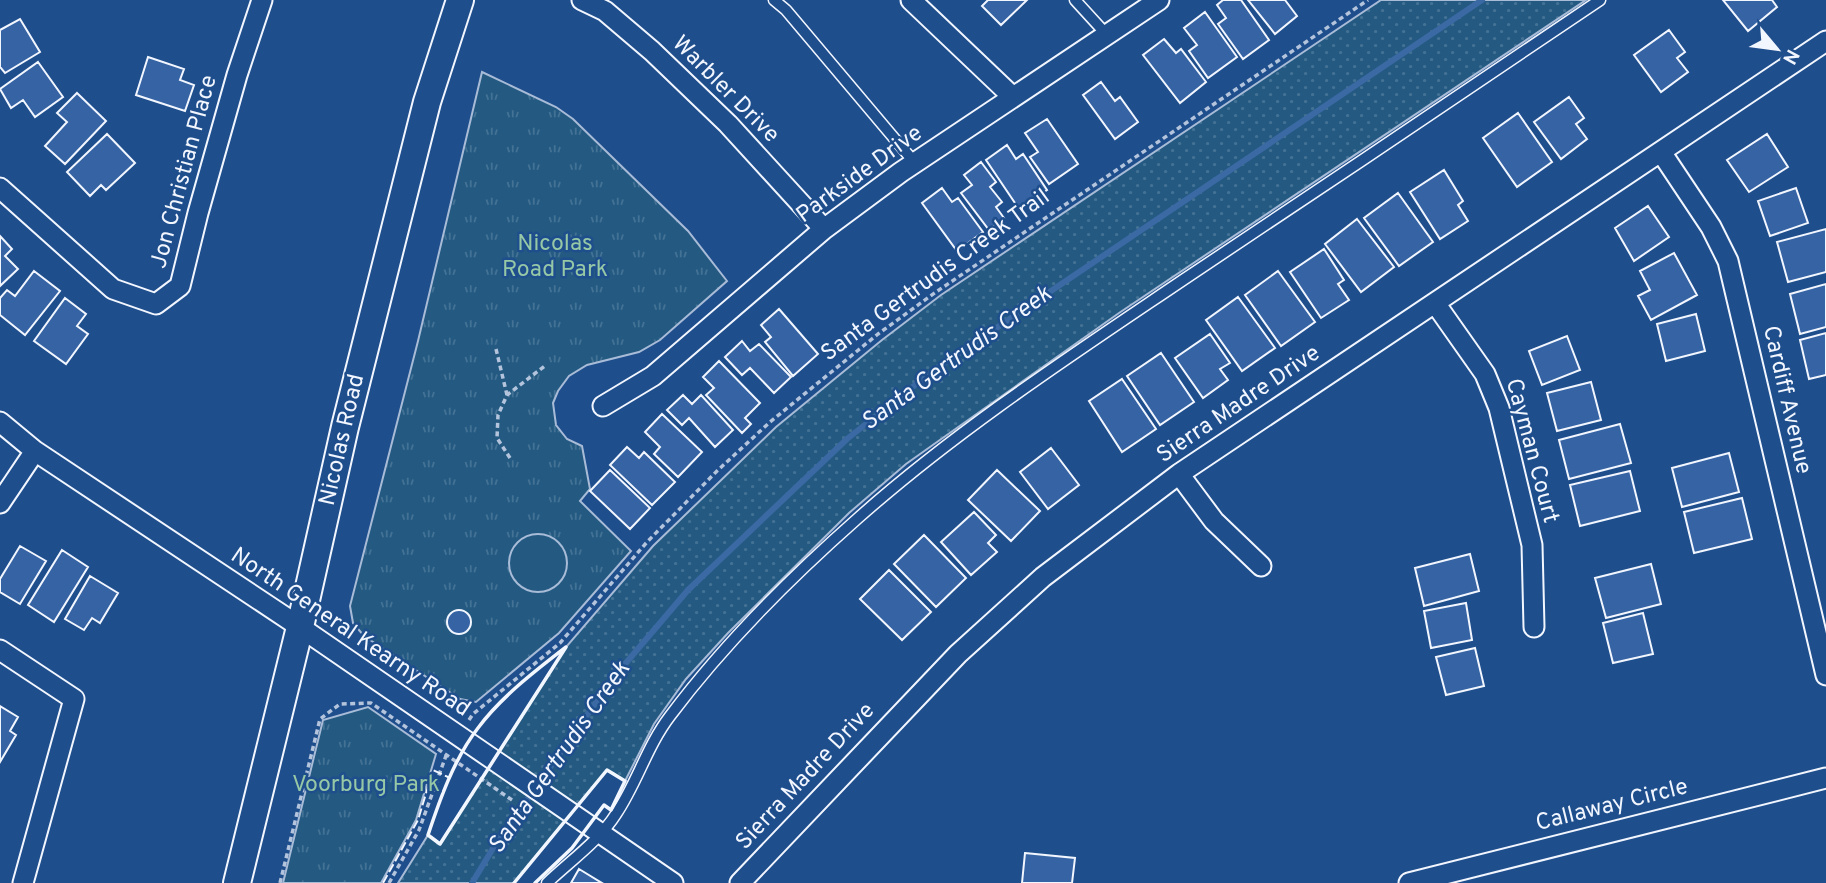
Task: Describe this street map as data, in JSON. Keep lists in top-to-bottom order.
{
  "streets": {
    "main road": ["Nicolas Road"],
    "street": [
      "Warbler Drive",
      "Jon Christian Place",
      "Parkside Drive",
      "Cardiff Avenue",
      "Sierra Madre Drive",
      "Cayman Court",
      "North General Kearny Road",
      "Callaway Circle"
    ],
    "path": ["Santa Gertrudis Creek Trail"]
  },
  "crossings": [
    ["Warbler Drive", "Parkside Drive"],
    ["Cardiff Avenue", "Sierra Madre Drive"],
    ["Sierra Madre Drive", "Cayman Court"],
    ["Nicolas Road", "North General Kearny Road"]
  ],
  "water": ["Santa Gertrudis Creek"],
  "parks": ["Nicolas Road Park", "Voorburg Park"],
  "north": "bottom right"
}
